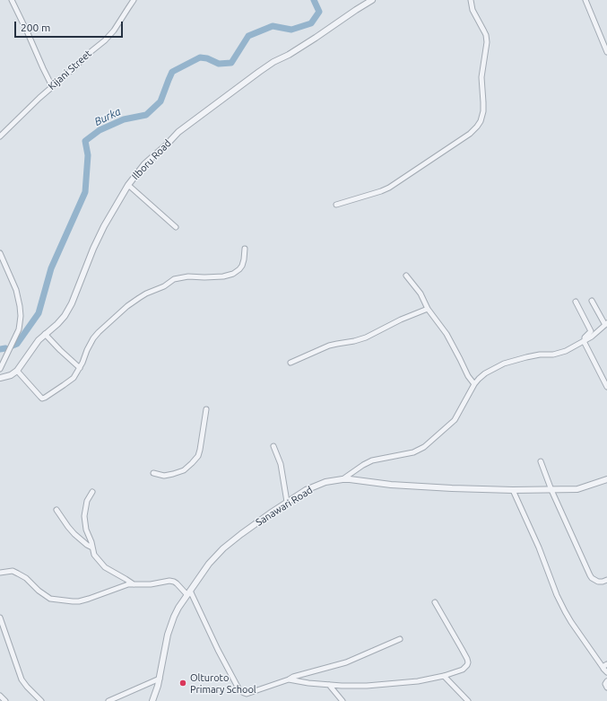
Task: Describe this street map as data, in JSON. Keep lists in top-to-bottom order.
{
  "streets": {
    "street": ["Kijani Street", "Ilboru Road", "Sanawari Road"]
  },
  "water": ["Burka"],
  "places": ["Olturoto Primary School"],
  "scale_bar": "200 m"
}
